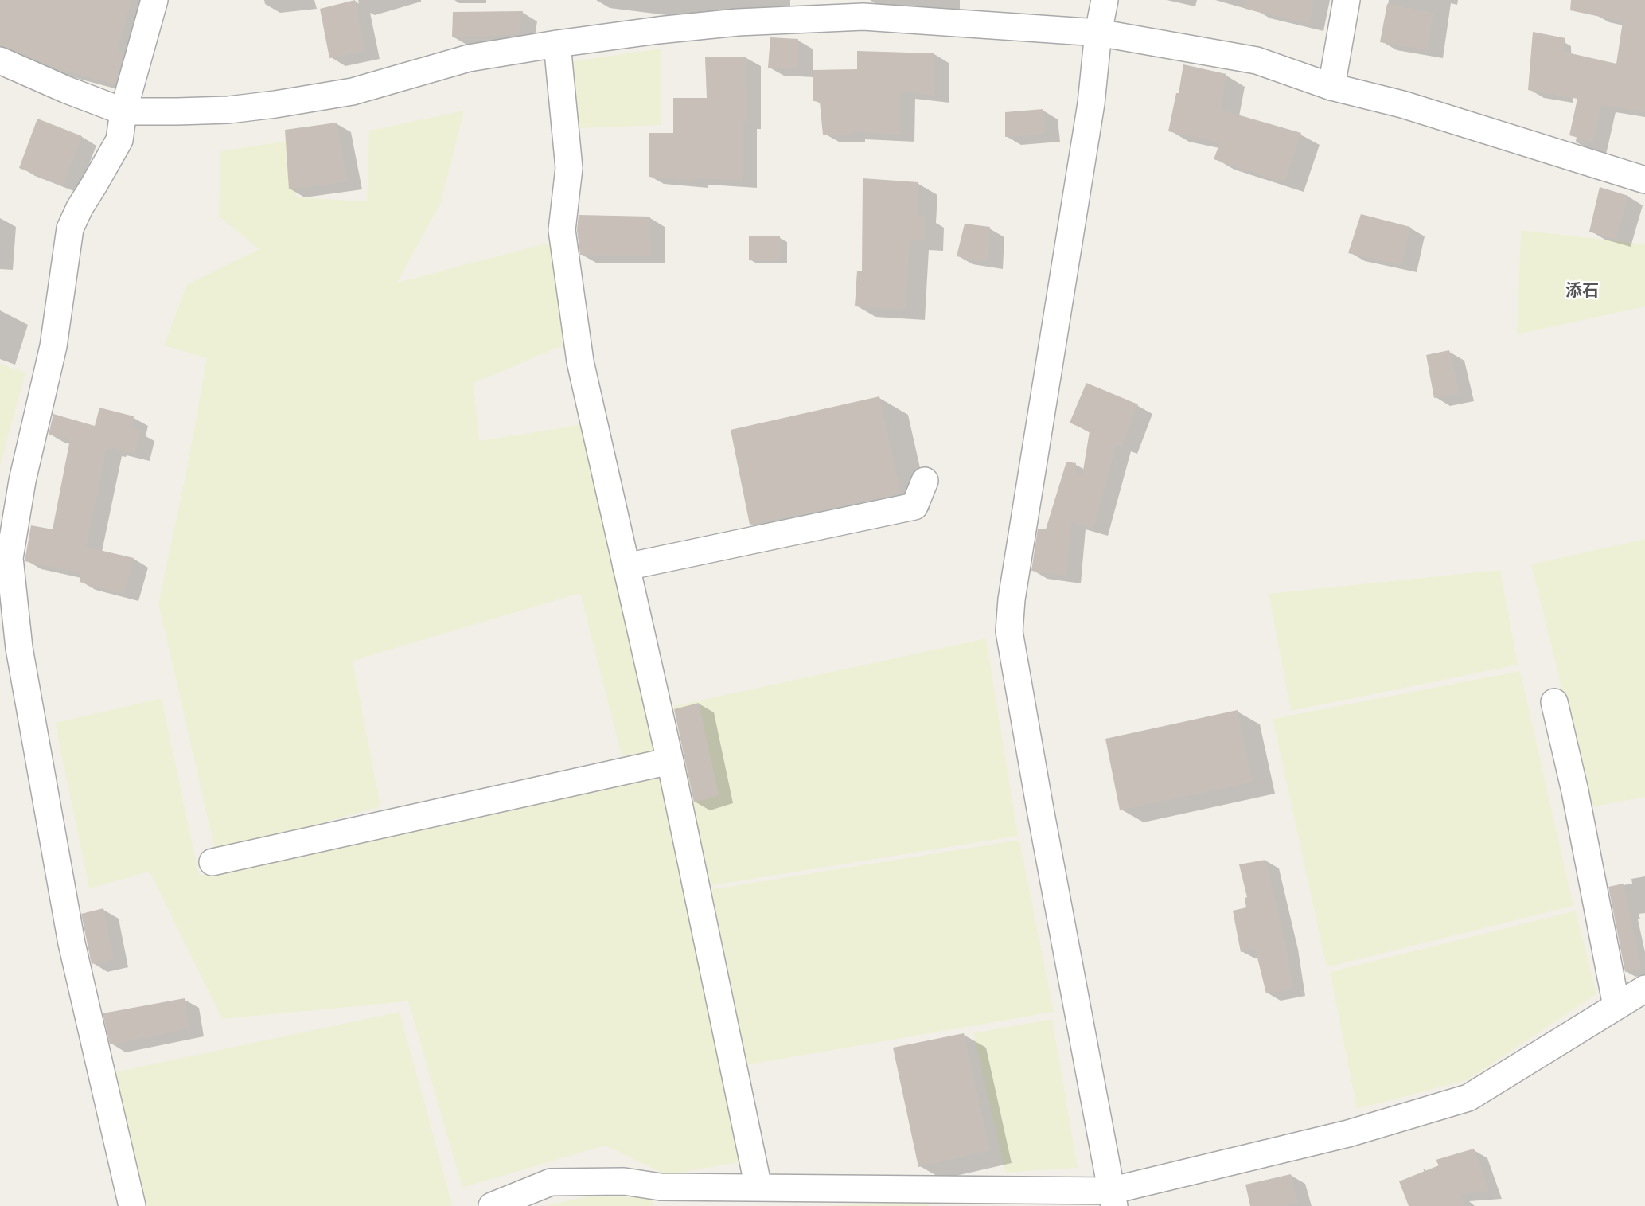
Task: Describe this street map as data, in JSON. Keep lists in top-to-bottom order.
{
  "districts": ["添石"]
}
